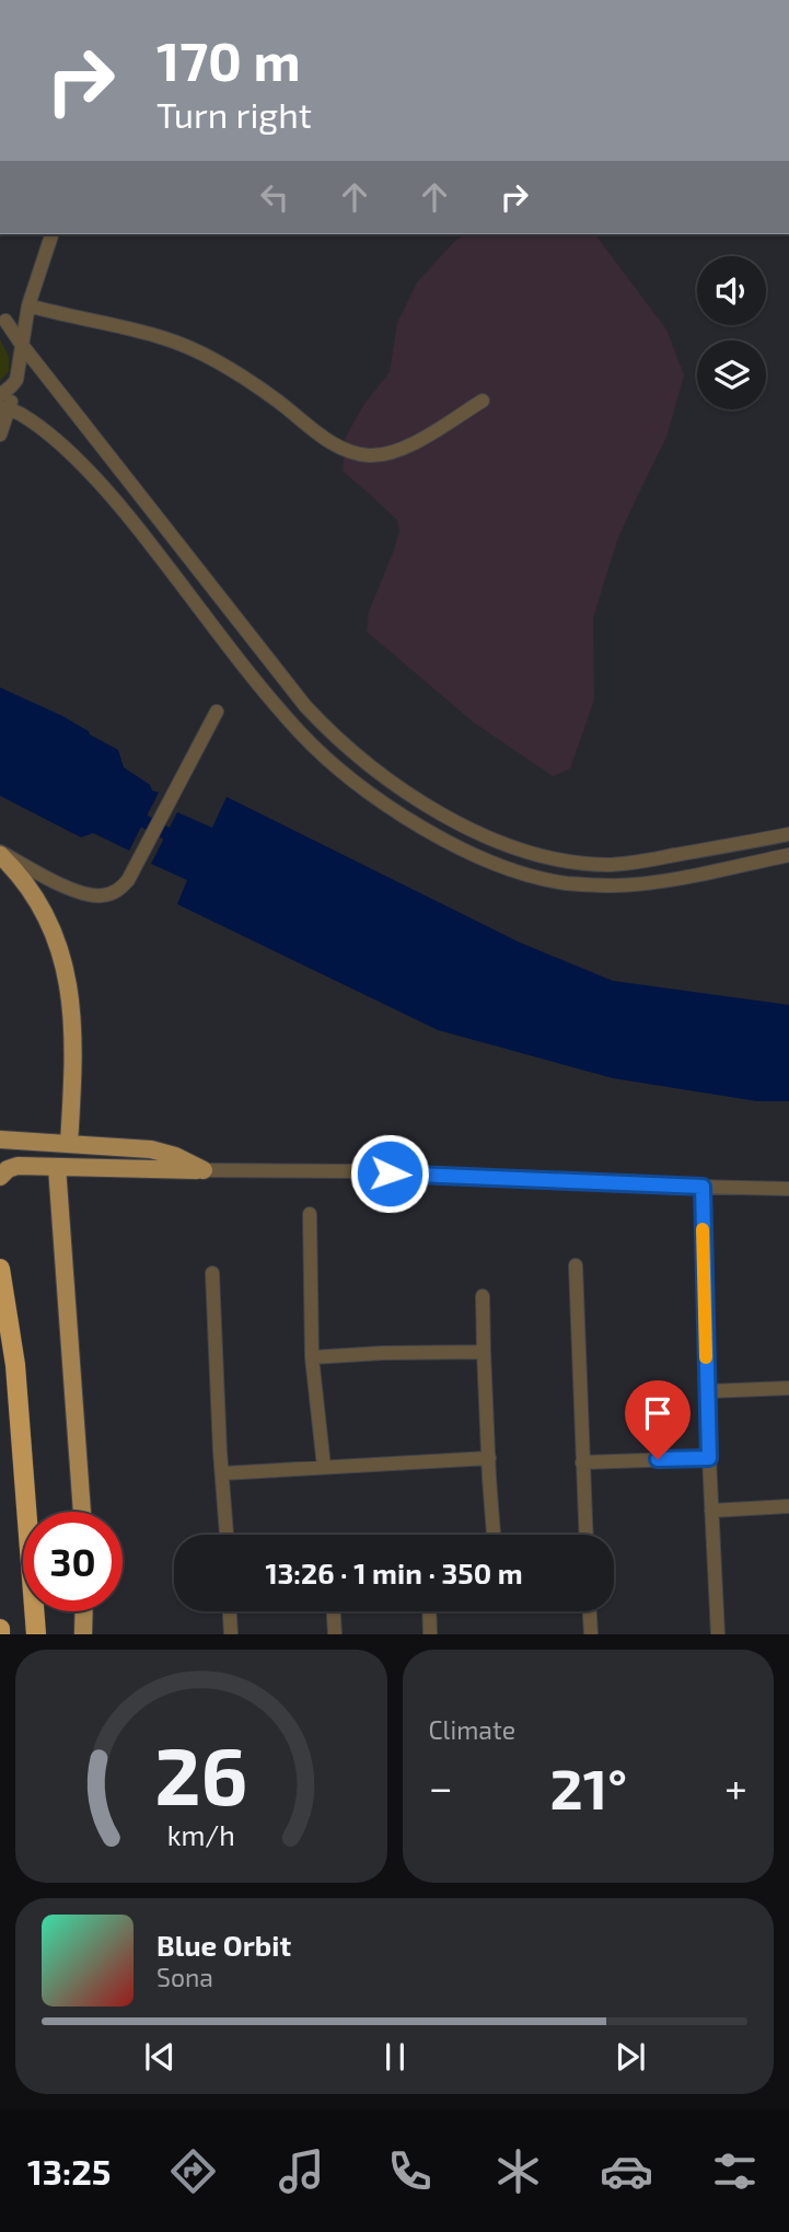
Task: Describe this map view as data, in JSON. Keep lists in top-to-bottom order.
{
  "page": {
    "turn": ["170 m", "Turn right"],
    "limit": "30",
    "trip": "13:26 · 1 min · 350 m",
    "tile": "Climate",
    "heat": ["−", "21°", "+"],
    "song": ["Blue Orbit", "Sona"],
    "tabs": "13:25",
    "gauge": ["26", "km/h"]
  }
}
